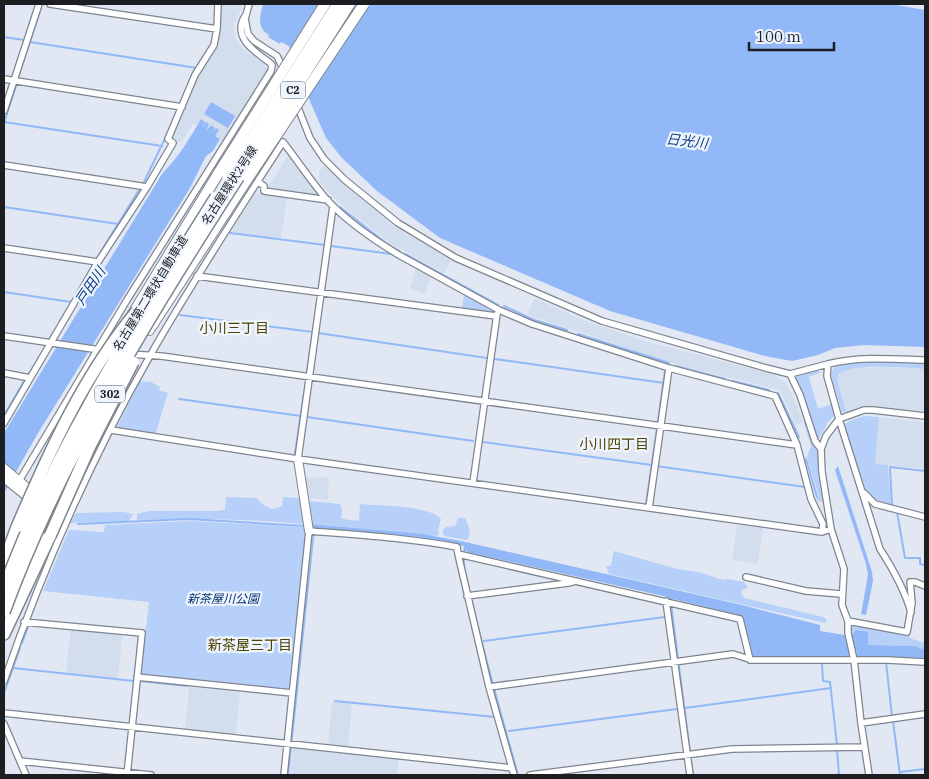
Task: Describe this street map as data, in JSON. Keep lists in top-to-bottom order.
{
  "streets": {
    "highway": [
      "C2",
      "名古屋環状2号線",
      "名古屋第二環状自動車道",
      "302"
    ]
  },
  "districts": ["小川三丁目", "小川四丁目", "新茶屋三丁目"],
  "water": ["日光川", "戸田川"],
  "parks": ["新茶屋川公園"],
  "scale_bar": "100 m"
}
